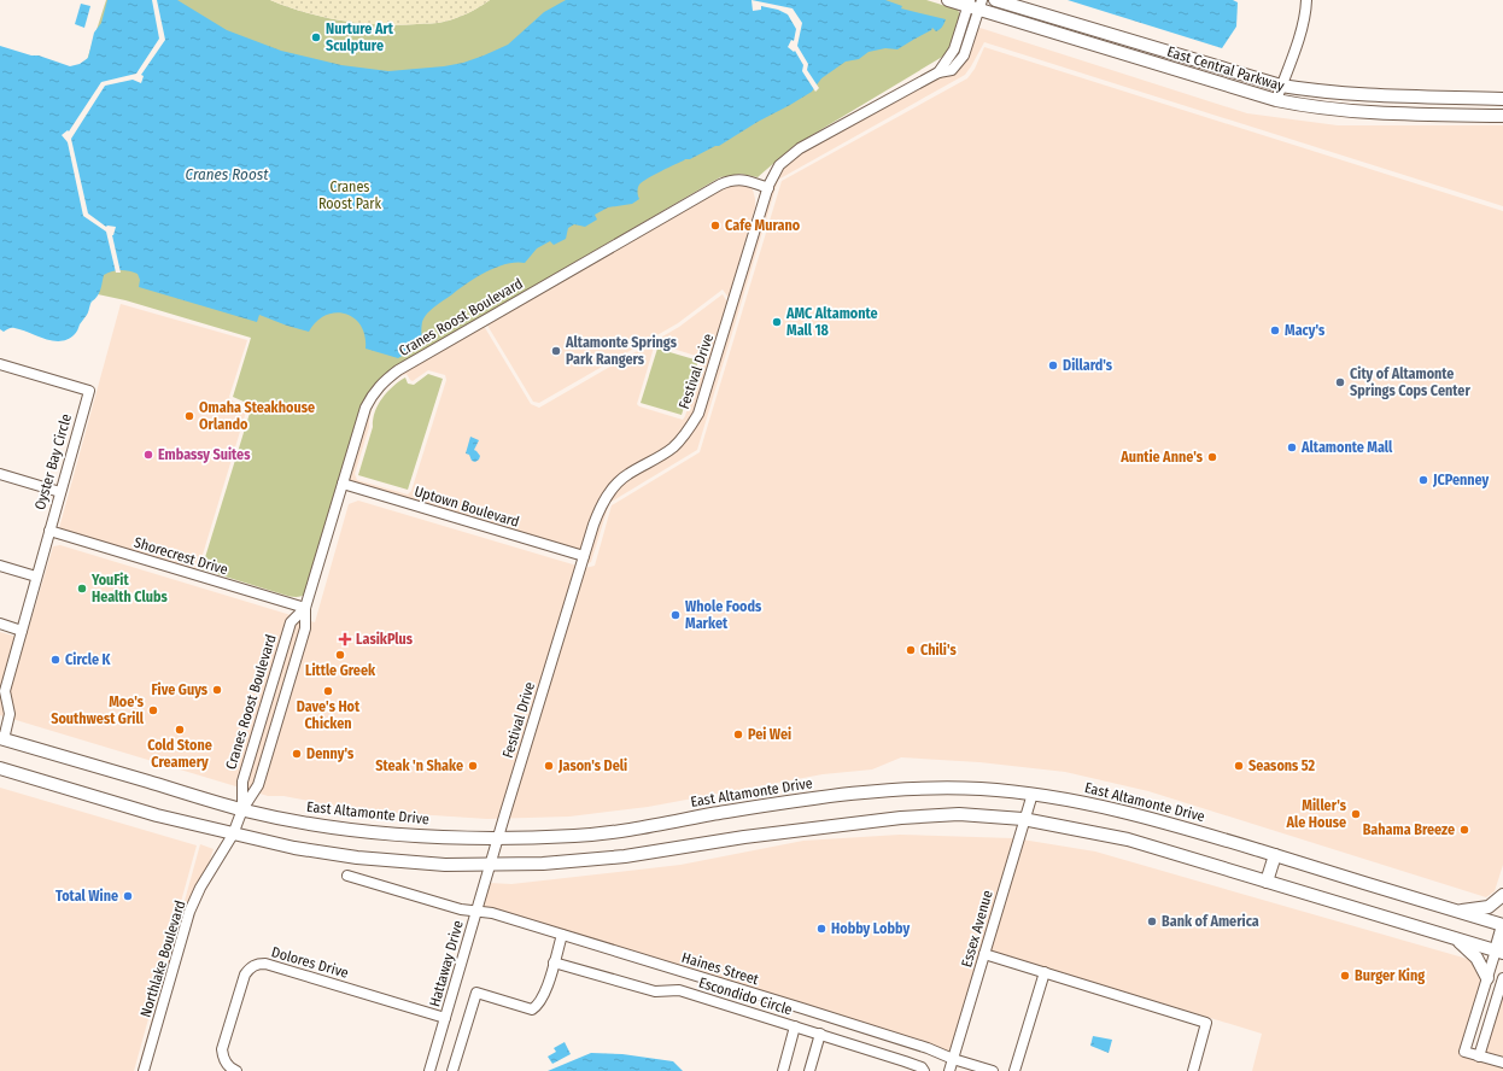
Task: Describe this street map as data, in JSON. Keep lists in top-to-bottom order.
{
  "streets": {
    "main road": ["East Central Parkway", "East Altamonte Drive"],
    "street": [
      "Cranes Roost Boulevard",
      "Festival Drive",
      "Oyster Bay Circle",
      "Uptown Boulevard",
      "Shorecrest Drive",
      "Essex Avenue",
      "Northlake Boulevard",
      "Dolores Drive",
      "Hattaway Drive",
      "Haines Street",
      "Escondido Circle"
    ]
  },
  "crossings": [
    ["East Central Parkway", "Festival Drive"],
    ["Cranes Roost Boulevard", "Festival Drive"],
    ["Cranes Roost Boulevard", "Uptown Boulevard"],
    ["Cranes Roost Boulevard", "Shorecrest Drive"],
    ["Cranes Roost Boulevard", "East Altamonte Drive"],
    ["Cranes Roost Boulevard", "Northlake Boulevard"],
    ["Festival Drive", "Uptown Boulevard"],
    ["Festival Drive", "East Altamonte Drive"],
    ["Festival Drive", "Hattaway Drive"],
    ["Oyster Bay Circle", "Shorecrest Drive"],
    ["Oyster Bay Circle", "East Altamonte Drive"],
    ["East Altamonte Drive", "Essex Avenue"],
    ["Essex Avenue", "Haines Street"],
    ["Dolores Drive", "Hattaway Drive"],
    ["Hattaway Drive", "Haines Street"]
  ],
  "water": ["Cranes Roost"],
  "parks": ["Cranes Roost Park"],
  "places": {
    "other": [
      "Nurture Art Sculpture",
      "Cafe Murano",
      "AMC Altamonte Mall 18",
      "Macy's",
      "Altamonte Springs Park Rangers",
      "Dillard's",
      "City of Altamonte Springs Cops Center",
      "Omaha Steakhouse Orlando",
      "Altamonte Mall",
      "Embassy Suites",
      "Auntie Anne's",
      "JCPenney",
      "YouFit Health Clubs",
      "Whole Foods Market",
      "Chili's",
      "Little Greek",
      "Circle K",
      "Five Guys",
      "Dave's Hot Chicken",
      "Moe's Southwest Grill",
      "Cold Stone Creamery",
      "Pei Wei",
      "Denny's",
      "Steak 'n Shake",
      "Jason's Deli",
      "Seasons 52",
      "Miller's Ale House",
      "Bahama Breeze",
      "Total Wine",
      "Bank of America",
      "Hobby Lobby",
      "Burger King"
    ],
    "health": ["LasikPlus"]
  }
}
